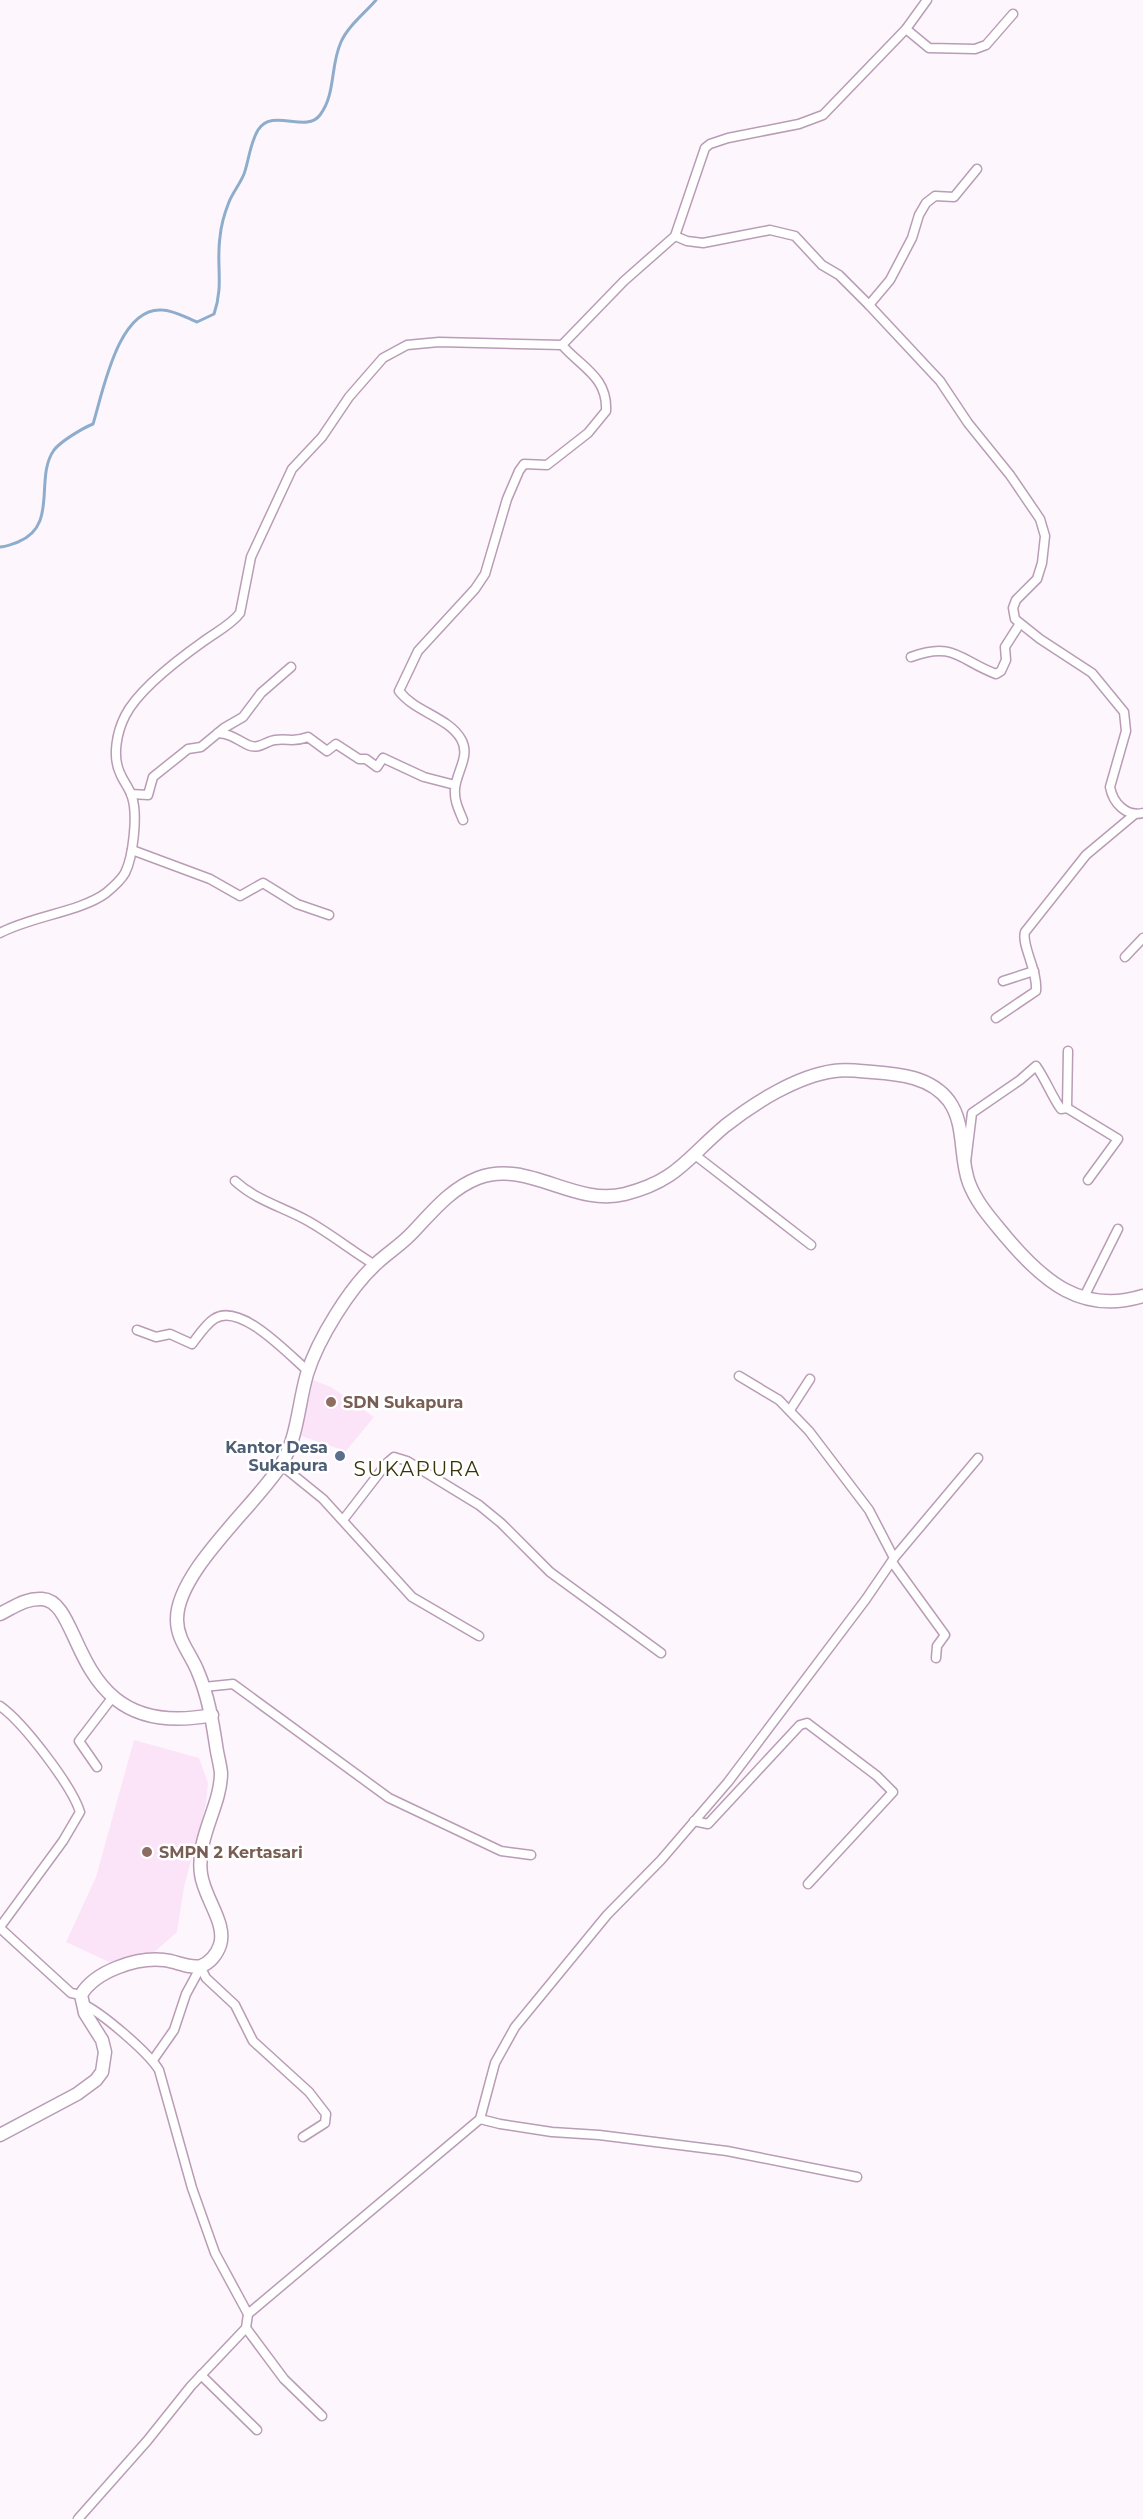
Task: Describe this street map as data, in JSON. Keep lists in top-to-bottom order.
{
  "districts": ["SUKAPURA"],
  "places": ["SDN Sukapura", "Kantor Desa Sukapura", "SMPN 2 Kertasari"]
}
